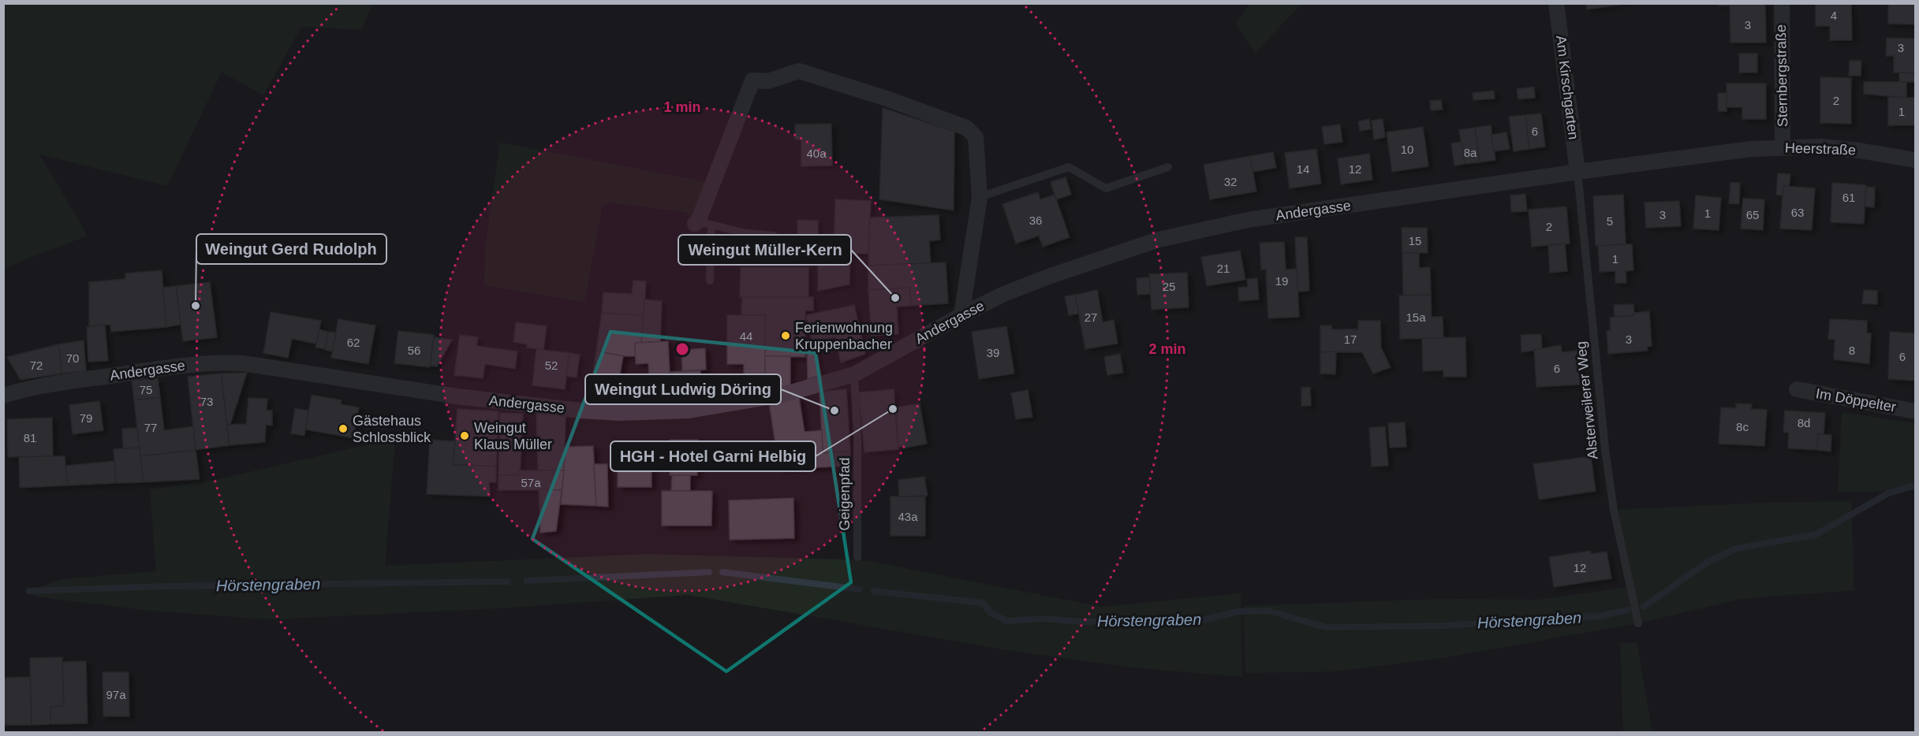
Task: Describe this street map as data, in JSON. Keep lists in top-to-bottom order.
{
  "streets": {
    "street": [
      "Sternbergstraße",
      "Am Kirschgarten",
      "Heerstraße",
      "Andergasse",
      "Im Döppelter"
    ],
    "lane": ["Alsterweilerer Weg", "Geigenpfad"]
  },
  "crossings": [
    ["Sternbergstraße", "Heerstraße"],
    ["Am Kirschgarten", "Andergasse"],
    ["Am Kirschgarten", "Alsterweilerer Weg"],
    ["Heerstraße", "Andergasse"],
    ["Andergasse", "Alsterweilerer Weg"],
    ["Andergasse", "Geigenpfad"]
  ],
  "water": ["Hörstengraben"],
  "places": [
    "Weingut Müller-Kern",
    "Weingut Gerd Rudolph",
    "Ferienwohnung Kruppenbacher",
    "HGH - Hotel Garni Helbig",
    "Weingut Ludwig Döring",
    "Gästehaus Schlossblick",
    "Weingut Klaus Müller"
  ],
  "house_numbers": [
    "4",
    "3",
    "3",
    "2",
    "1",
    "6",
    "10",
    "8a",
    "40a",
    "14",
    "12",
    "32",
    "61",
    "63",
    "1",
    "3",
    "65",
    "36",
    "5",
    "2",
    "15",
    "1",
    "21",
    "19",
    "25",
    "27",
    "15a",
    "44",
    "17",
    "3",
    "62",
    "56",
    "8",
    "39",
    "6",
    "70",
    "72",
    "52",
    "6",
    "75",
    "73",
    "79",
    "8d",
    "8c",
    "77",
    "81",
    "57a",
    "43a",
    "12",
    "97a"
  ],
  "rings": ["1 min", "2 min"]
}
